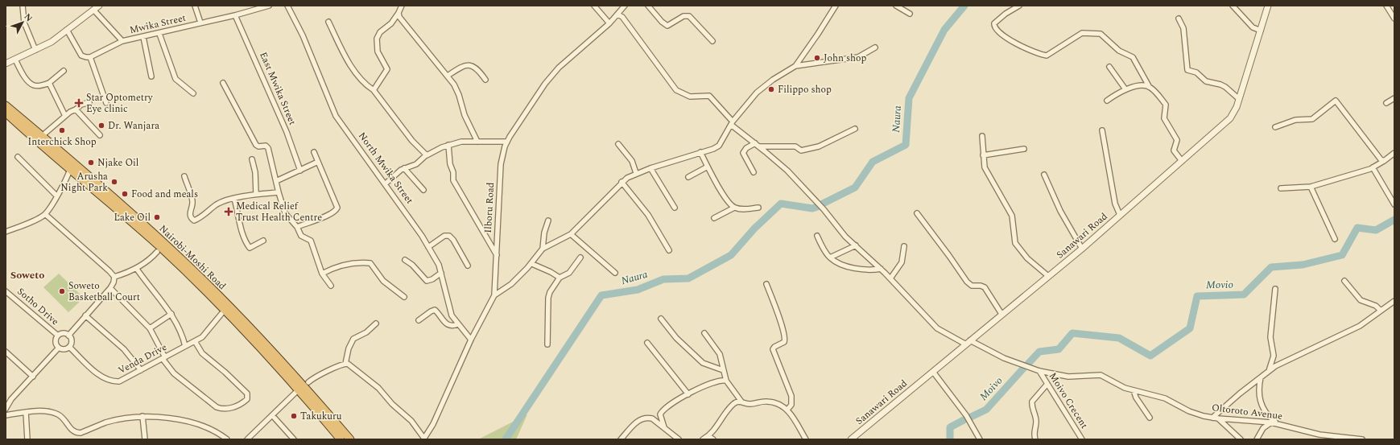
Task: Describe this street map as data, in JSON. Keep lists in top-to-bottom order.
{
  "streets": {
    "highway": ["Nairobi-Moshi Road"],
    "street": [
      "Mwika Street",
      "East Mwika Street",
      "North Mwika Street",
      "Ilboru Road",
      "Sanawari Road",
      "Sotho Drive",
      "Venda Drive",
      "Moivo Crecent",
      "Oltoroto Avenue"
    ]
  },
  "crossings": [
    ["Mwika Street", "East Mwika Street"],
    ["North Mwika Street", "Ilboru Road"],
    ["Ilboru Road", "Oltoroto Avenue"],
    ["Sanawari Road", "Oltoroto Avenue"],
    ["Sotho Drive", "Venda Drive"],
    ["Moivo Crecent", "Oltoroto Avenue"]
  ],
  "districts": ["Soweto"],
  "water": ["Naura", "Movio", "Moivo"],
  "places": {
    "other": [
      "John shop",
      "Filippo shop",
      "Dr. Wanjara",
      "Interchick Shop",
      "Njake Oil",
      "Arusha Night Park",
      "Food and meals",
      "Lake Oil",
      "Soweto Basketball Court",
      "Takukuru"
    ],
    "health": ["Star Optometry Eye clinic", "Medical Relief Trust Health Centre"]
  },
  "north": "top right"
}
